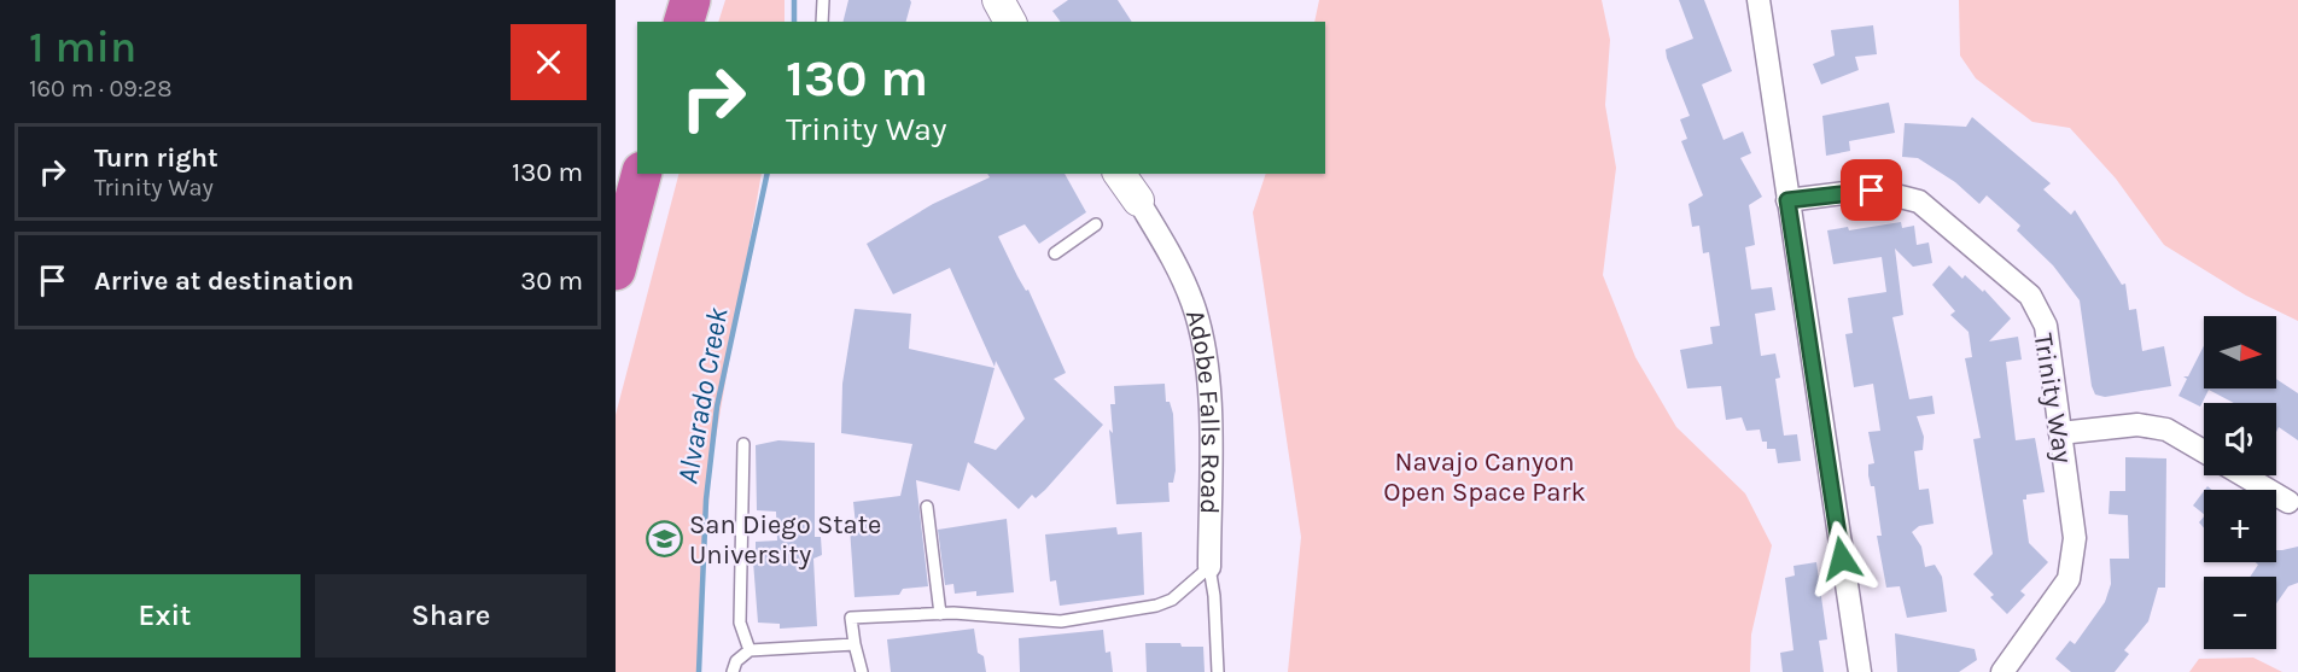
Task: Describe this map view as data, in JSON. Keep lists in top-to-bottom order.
{
  "streets": {
    "street": ["Trinity Way", "Adobe Falls Road"]
  },
  "water": ["Alvarado Creek"],
  "parks": ["Navajo Canyon Open Space Park"],
  "places": {
    "school or university": ["San Diego State University"]
  },
  "north": "right",
  "page": {
    "heading": ["1 min", "160 m · 09:28"],
    "turn": ["130 m", "Trinity Way"],
    "list": [
      {
        "name": "Turn right",
        "note": "Trinity Way",
        "value": "130 m"
      },
      {
        "name": "Arrive at destination",
        "value": "30 m"
      }
    ],
    "map_buttons": ["+", "−"],
    "buttons": ["Exit", "Share"]
  }
}
